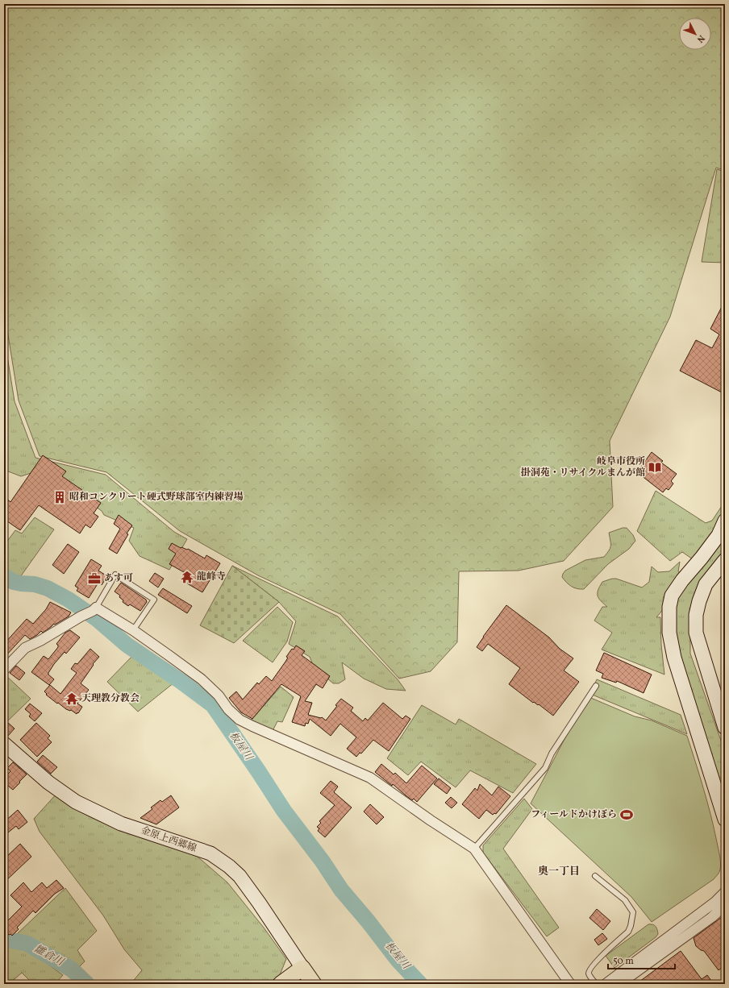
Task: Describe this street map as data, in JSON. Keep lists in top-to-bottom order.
{
  "streets": {
    "street": ["金原上西郷線"]
  },
  "districts": ["奥一丁目"],
  "water": ["板屋川", "雛倉川"],
  "places": {
    "library": ["岐阜市役所 掛洞苑・リサイクルまんが館"],
    "building": ["昭和コンクリート硬式野球部室内練習場"],
    "temple": ["龍峰寺", "天理教分教会"],
    "office": ["あす可"],
    "sports": ["フィールドかけぼら"]
  },
  "scale_bar": "50 m",
  "north": "bottom right"
}
